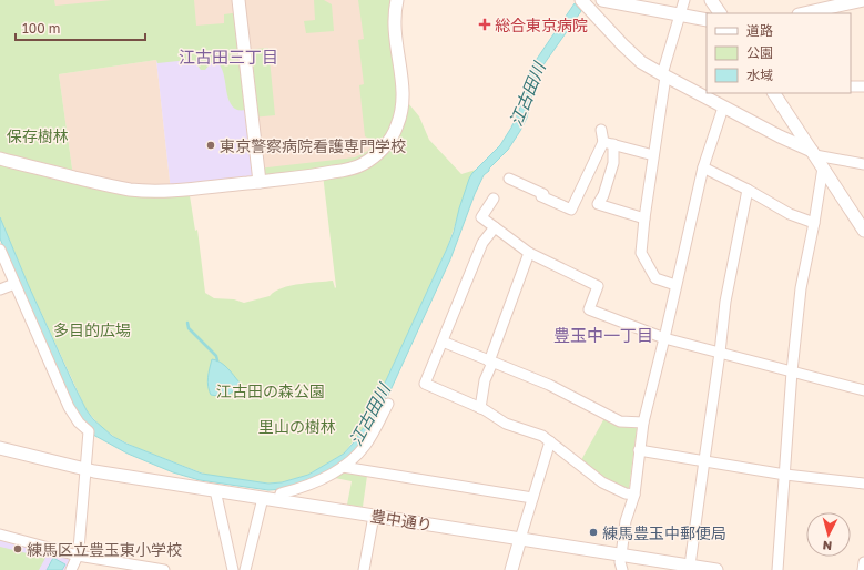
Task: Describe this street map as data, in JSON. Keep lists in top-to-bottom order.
{
  "streets": {
    "street": ["豊中通り"]
  },
  "districts": ["江古田三丁目", "豊玉中一丁目"],
  "water": ["江古田川"],
  "parks": [
    "保存樹林",
    "多目的広場",
    "江古田の森公園",
    "里山の樹林"
  ],
  "places": {
    "health": ["総合東京病院"],
    "other": ["東京警察病院看護専門学校", "練馬豊玉中郵便局", "練馬区立豊玉東小学校"]
  },
  "legend": ["道路", "公園", "水域"],
  "scale_bar": "100 m",
  "north": "bottom"
}
